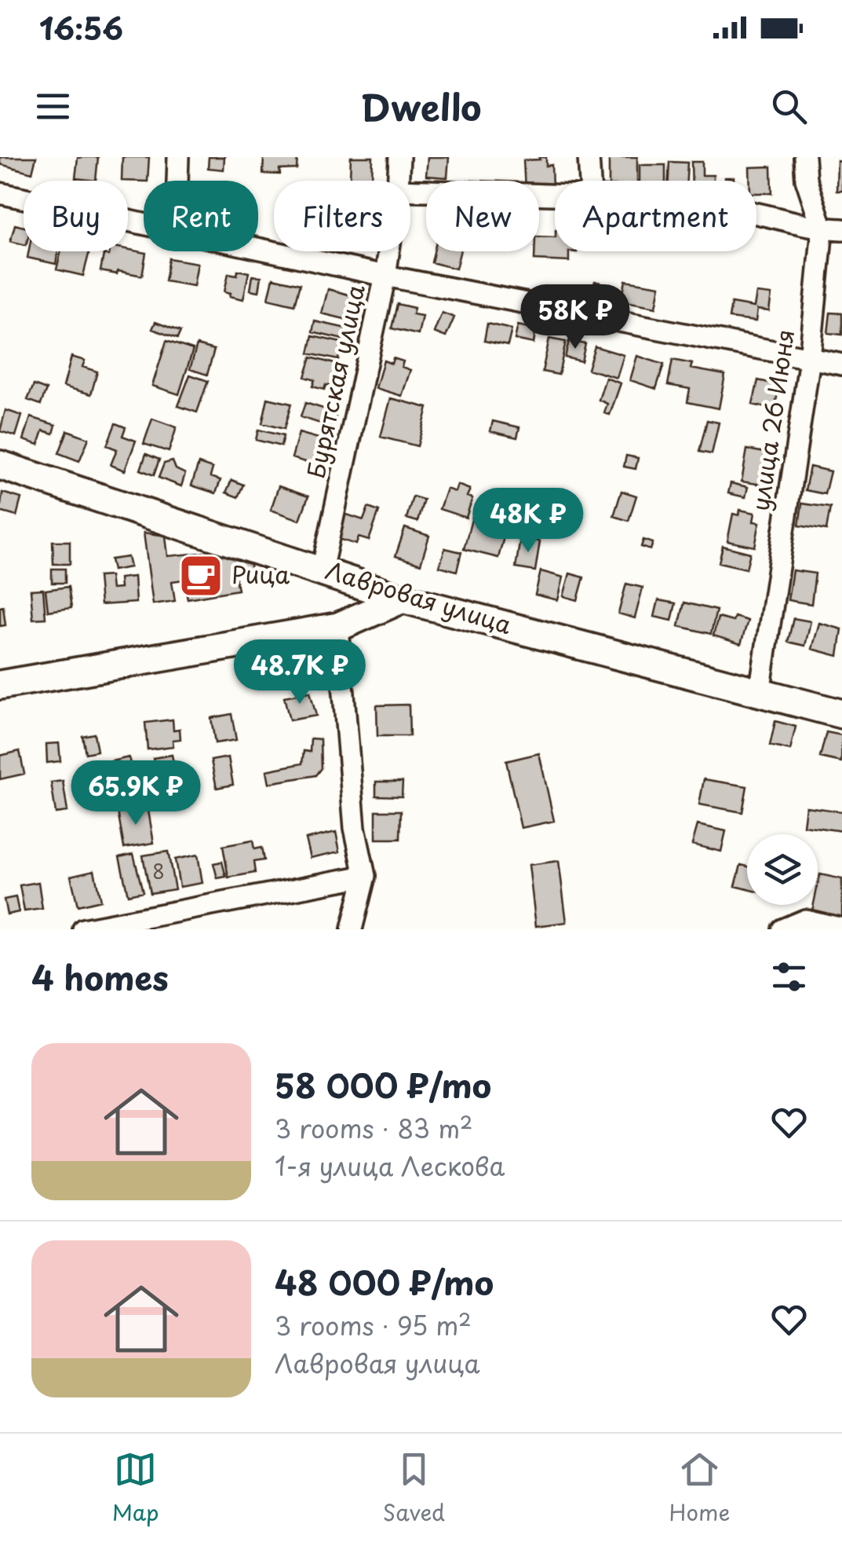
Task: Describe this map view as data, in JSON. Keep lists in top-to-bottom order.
{
  "streets": {
    "street": ["Бурятская улица", "улица 26 Июня", "Лавровая улица"]
  },
  "crossings": [
    ["Бурятская улица", "Лавровая улица"],
    ["улица 26 Июня", "Лавровая улица"]
  ],
  "places": {
    "cafe": ["Рица"]
  },
  "house_numbers": ["8"],
  "page": {
    "status": "16:56",
    "header": "Dwello",
    "chip": [
      "Buy",
      "Rent",
      "Filters",
      "New",
      "Apartment"
    ],
    "price": [
      "58K ₽",
      "48K ₽",
      "48.7K ₽",
      "65.9K ₽"
    ],
    "heading": "4 homes",
    "list": [
      {
        "name": "58 000 ₽/mo",
        "note": "3 rooms · 83 m² · 1-я улица Лескова"
      },
      {
        "name": "48 000 ₽/mo",
        "note": "3 rooms · 95 m² · Лавровая улица"
      }
    ],
    "tabs": ["Map", "Saved", "Home"]
  }
}
